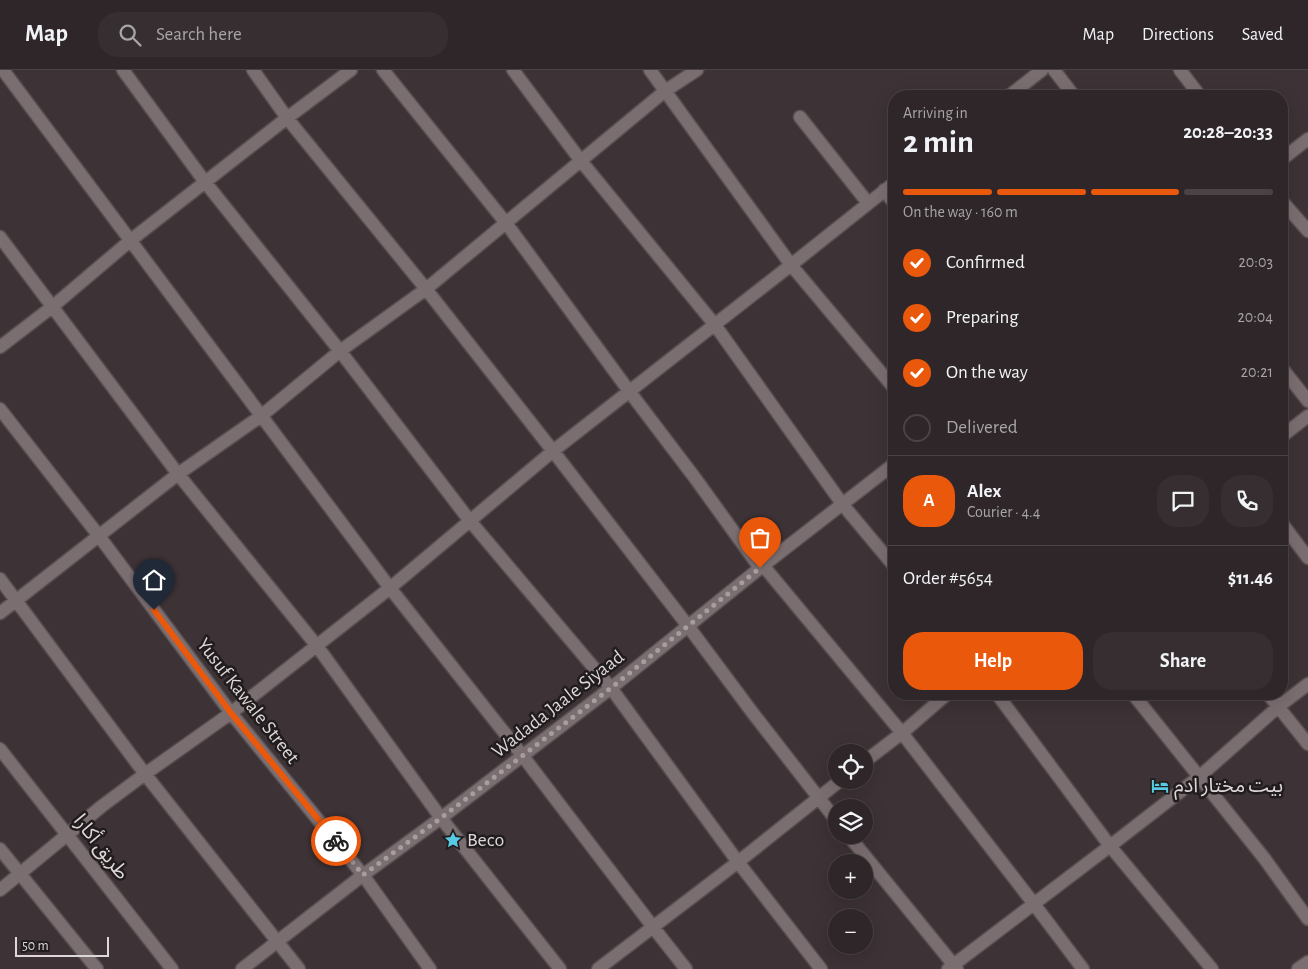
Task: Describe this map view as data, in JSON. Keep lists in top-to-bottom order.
{
  "streets": {
    "street": ["Yusuf Kawale Street", "Wadada Jaale Siyaad", "طريق أكارا"]
  },
  "crossings": [
    ["Yusuf Kawale Street", "Wadada Jaale Siyaad"]
  ],
  "places": {
    "hotel": ["بيت مختار ادم"],
    "place": ["Beco"]
  },
  "scale_bar": "50 m",
  "page": {
    "header": "Map",
    "search": "Search here",
    "nav": ["Map", "Directions", "Saved"],
    "heading": ["2 min", "Arriving in", "20:28–20:33"],
    "panel": [
      "Alex",
      "Courier · 4.4",
      "Order #5654",
      "$11.46"
    ],
    "bar": "On the way · 160 m",
    "list": [
      ["Confirmed", "20:03"],
      ["Preparing", "20:04"],
      ["On the way", "20:21"],
      "Delivered"
    ],
    "round": "A",
    "buttons": ["Help", "Share"],
    "map_buttons": ["+", "−"],
    "scale": "50 m"
  }
}
